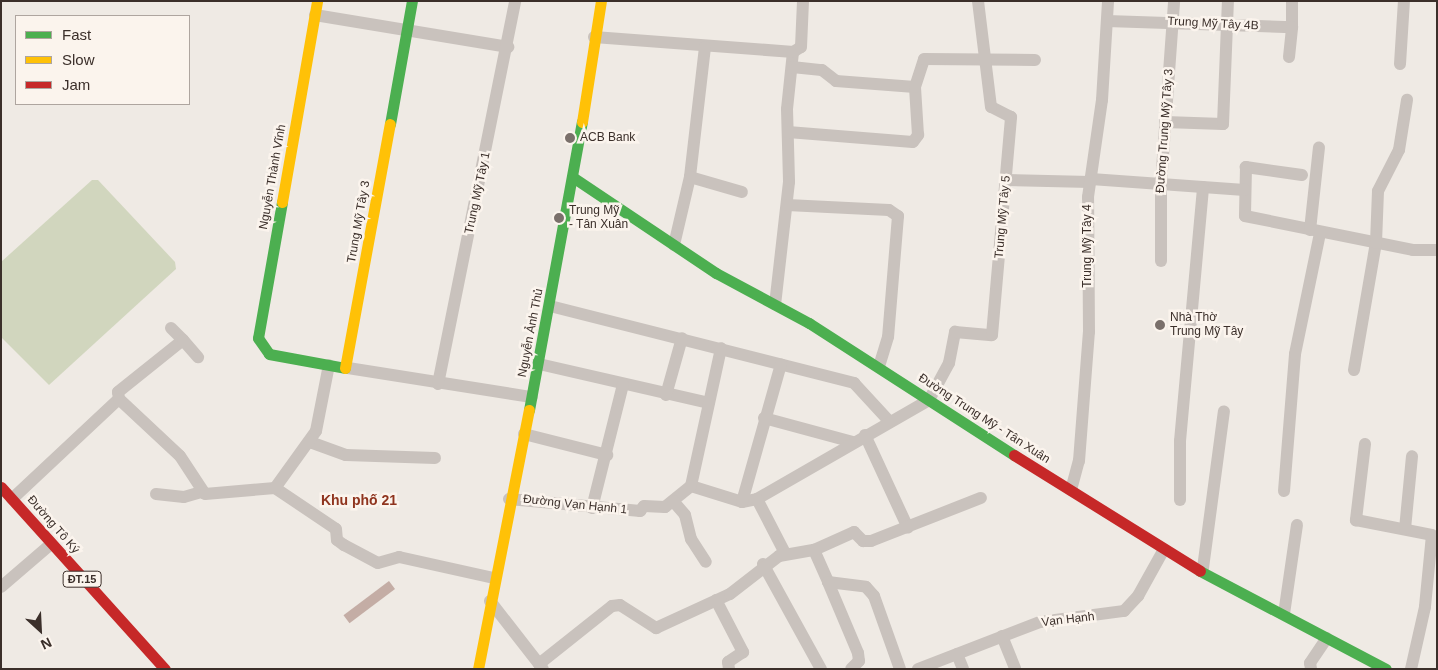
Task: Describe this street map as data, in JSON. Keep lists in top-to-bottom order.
{
  "streets": {
    "street": [
      "Trung Mỹ Tây 4B",
      "Đường Trung Mỹ Tây 3",
      "Nguyễn Thành Vĩnh",
      "Trung Mỹ Tây 1",
      "Trung Mỹ Tây 5",
      "Trung Mỹ Tây 3",
      "Trung Mỹ Tây 4",
      "Nguyễn Ảnh Thủ",
      "Đường Trung Mỹ - Tân Xuân",
      "Đường Vạn Hạnh 1",
      "Đường Tô Ký",
      "ĐT.15",
      "Vạn Hạnh"
    ]
  },
  "crossings": [
    ["Trung Mỹ Tây 4B", "Đường Trung Mỹ Tây 3"],
    ["Trung Mỹ Tây 4B", "Trung Mỹ Tây 4"],
    ["Trung Mỹ Tây 5", "Đường Trung Mỹ - Tân Xuân"],
    ["Trung Mỹ Tây 4", "Đường Trung Mỹ - Tân Xuân"],
    ["Nguyễn Ảnh Thủ", "Đường Trung Mỹ - Tân Xuân"],
    ["Nguyễn Ảnh Thủ", "Đường Vạn Hạnh 1"],
    ["Đường Trung Mỹ - Tân Xuân", "Vạn Hạnh"]
  ],
  "districts": ["Khu phố 21"],
  "places": ["ACB Bank", "Trung Mỹ - Tân Xuân", "Nhà Thờ Trung Mỹ Tây"],
  "legend": ["Fast", "Slow", "Jam"],
  "north": "bottom right"
}
